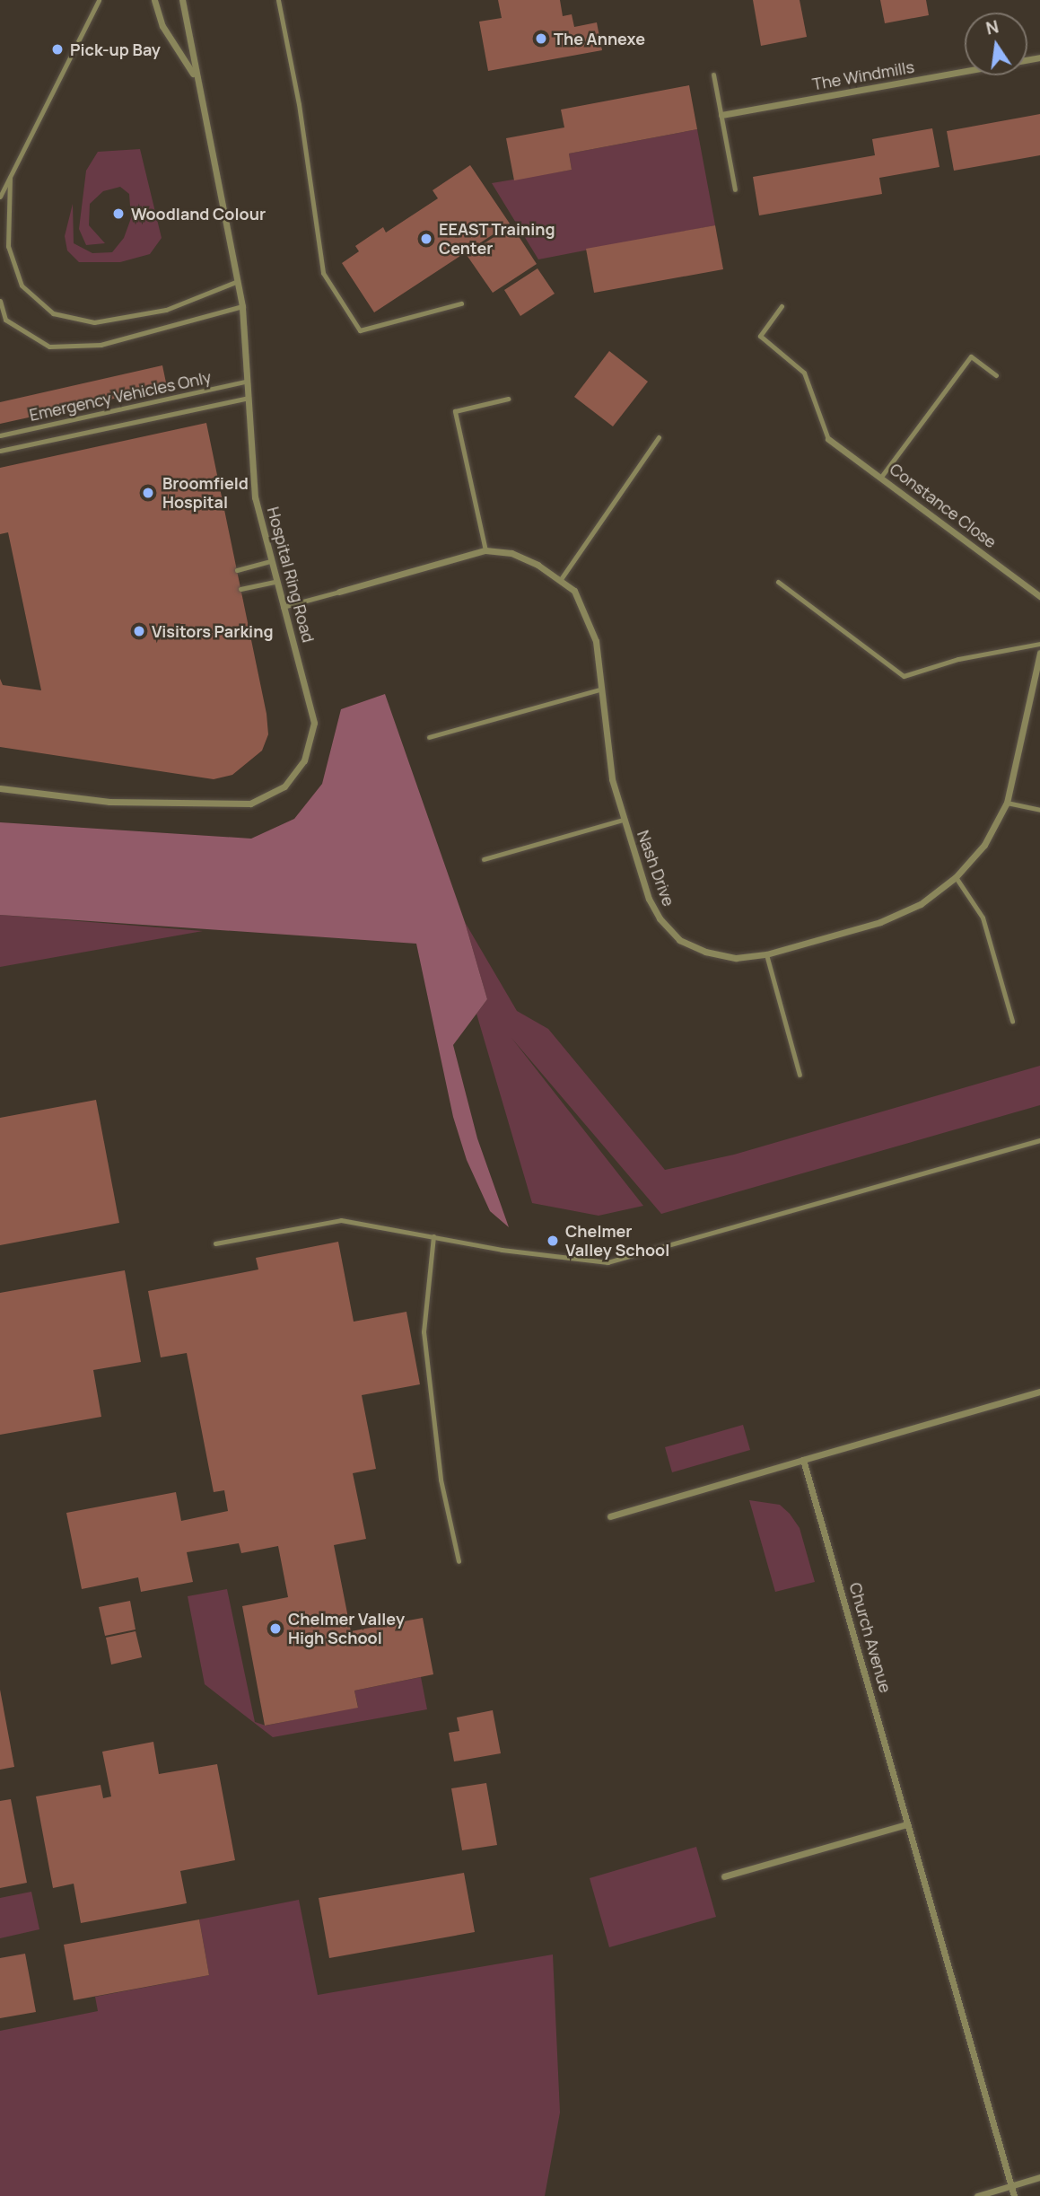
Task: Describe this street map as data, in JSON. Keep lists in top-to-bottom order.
{
  "streets": {
    "street": [
      "The Windmills",
      "Constance Close",
      "Hospital Ring Road",
      "Nash Drive",
      "Church Avenue"
    ],
    "lane": ["Emergency Vehicles Only"]
  },
  "crossings": [
    ["Emergency Vehicles Only", "Hospital Ring Road"]
  ],
  "places": [
    "The Annexe",
    "Pick-up Bay",
    "Woodland Colour",
    "EEAST Training Center",
    "Broomfield Hospital",
    "Visitors Parking",
    "Chelmer Valley School",
    "Chelmer Valley High School"
  ],
  "north": "top"
}
